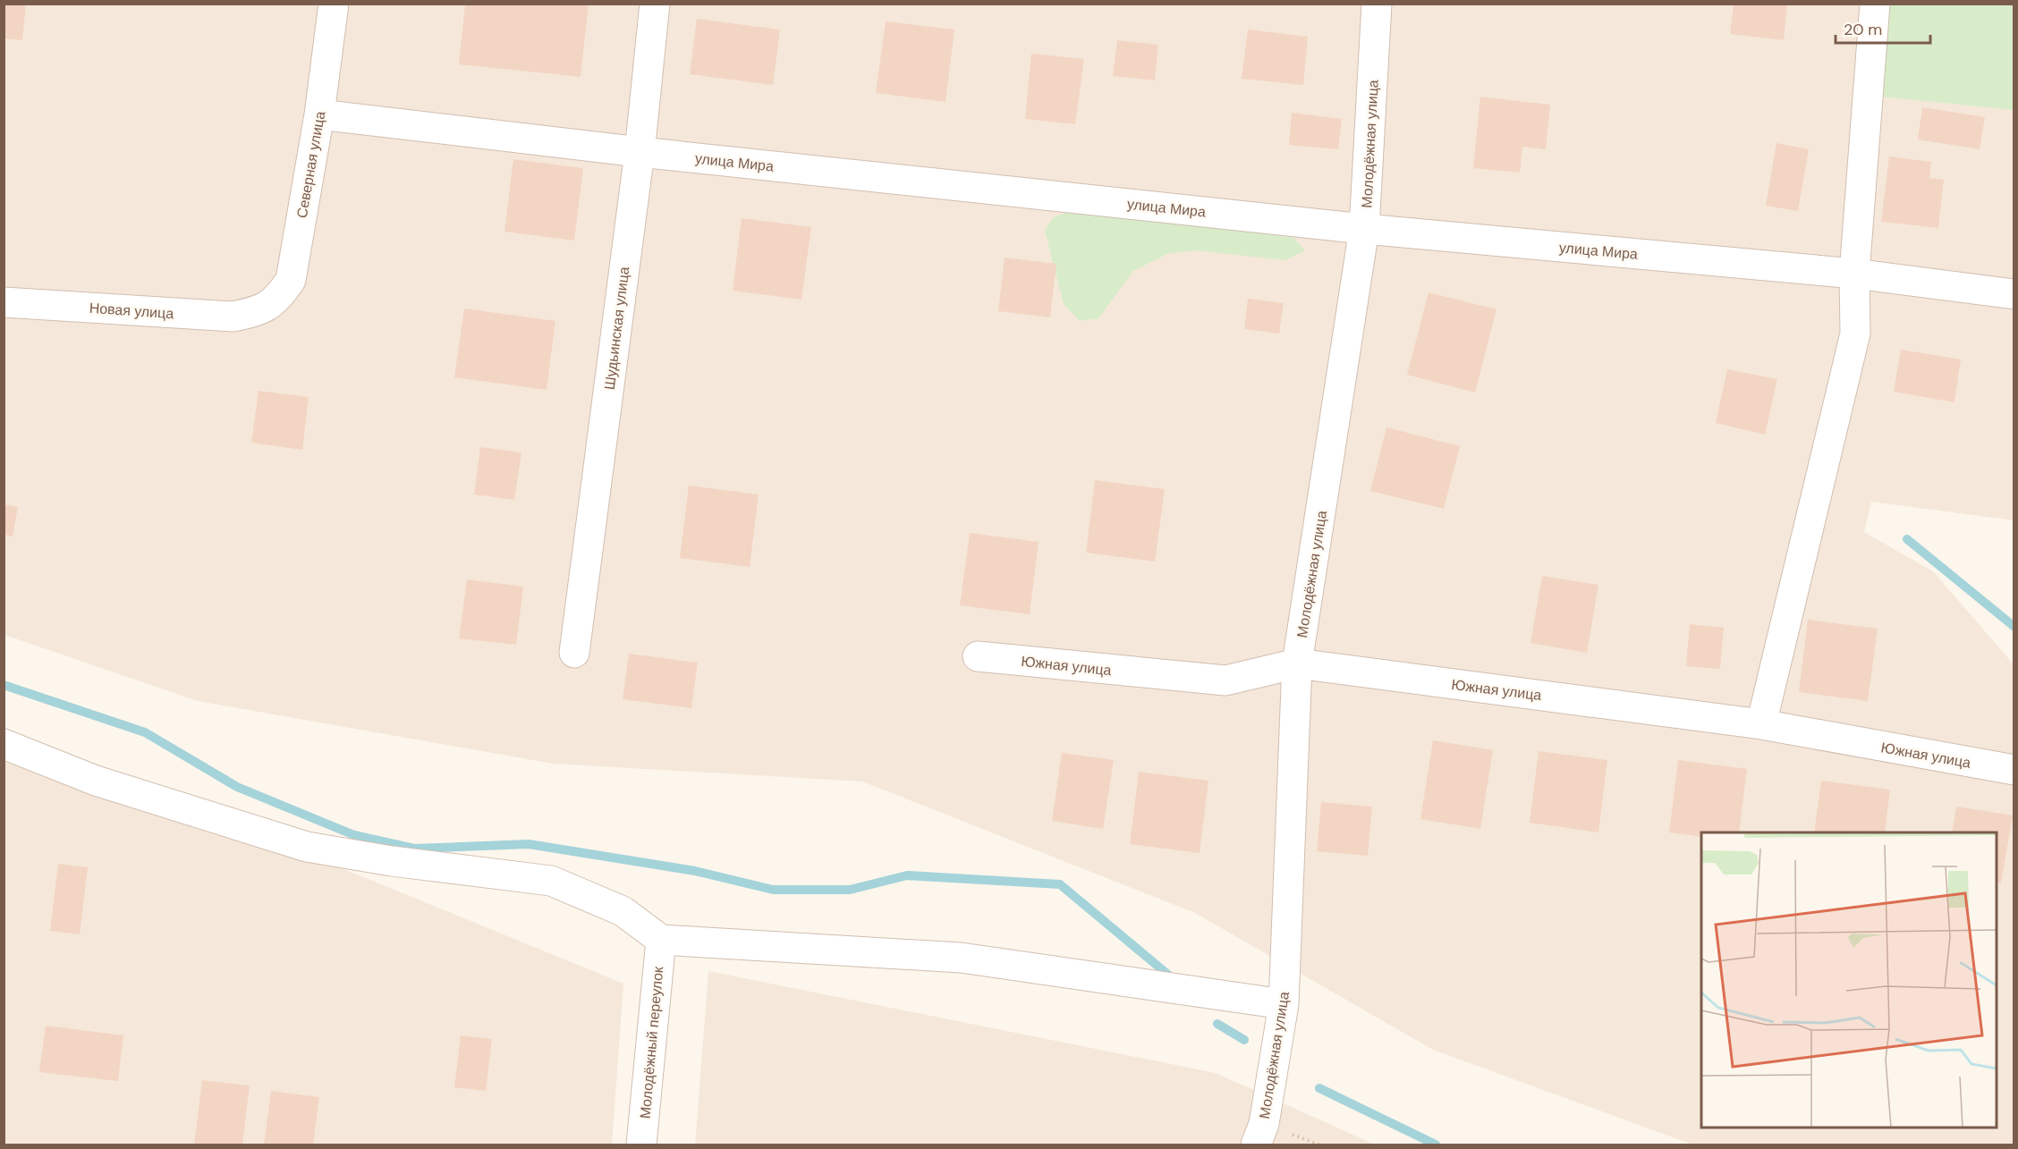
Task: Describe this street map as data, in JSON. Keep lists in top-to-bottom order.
{
  "streets": {
    "street": [
      "Молодёжная улица",
      "улица Мира",
      "Северная улица",
      "Новая улица",
      "Шудьинская улица",
      "Южная улица",
      "Молодёжный переулок"
    ]
  },
  "crossings": [
    ["Молодёжная улица", "улица Мира"],
    ["Молодёжная улица", "Южная улица"],
    ["улица Мира", "Северная улица"],
    ["улица Мира", "Шудьинская улица"],
    ["Северная улица", "Новая улица"]
  ],
  "scale_bar": "20 m"
}
